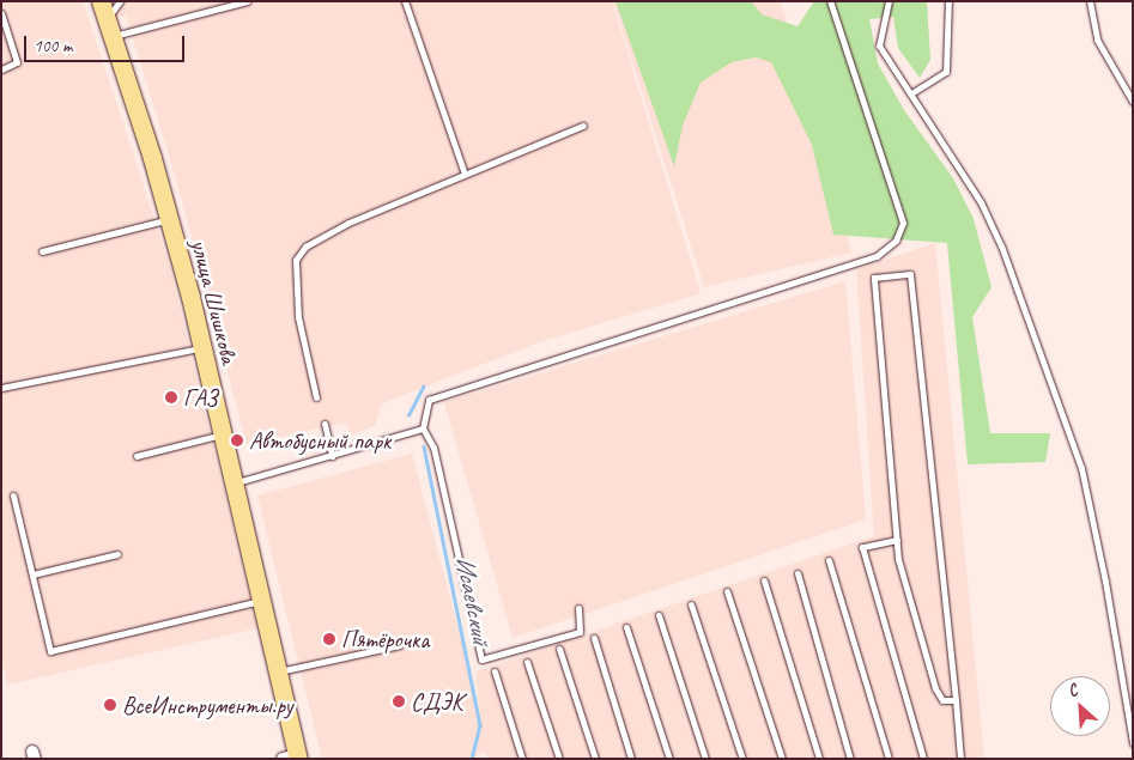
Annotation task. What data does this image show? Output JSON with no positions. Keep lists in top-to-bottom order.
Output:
{
  "streets": {
    "main road": ["улица Шишкова"]
  },
  "water": ["Исаевский"],
  "places": [
    "ГАЗ",
    "Автобусный парк",
    "Пятёрочка",
    "СДЭК",
    "ВсеИнструменты.ру"
  ],
  "scale_bar": "100 m",
  "north": "top left"
}
